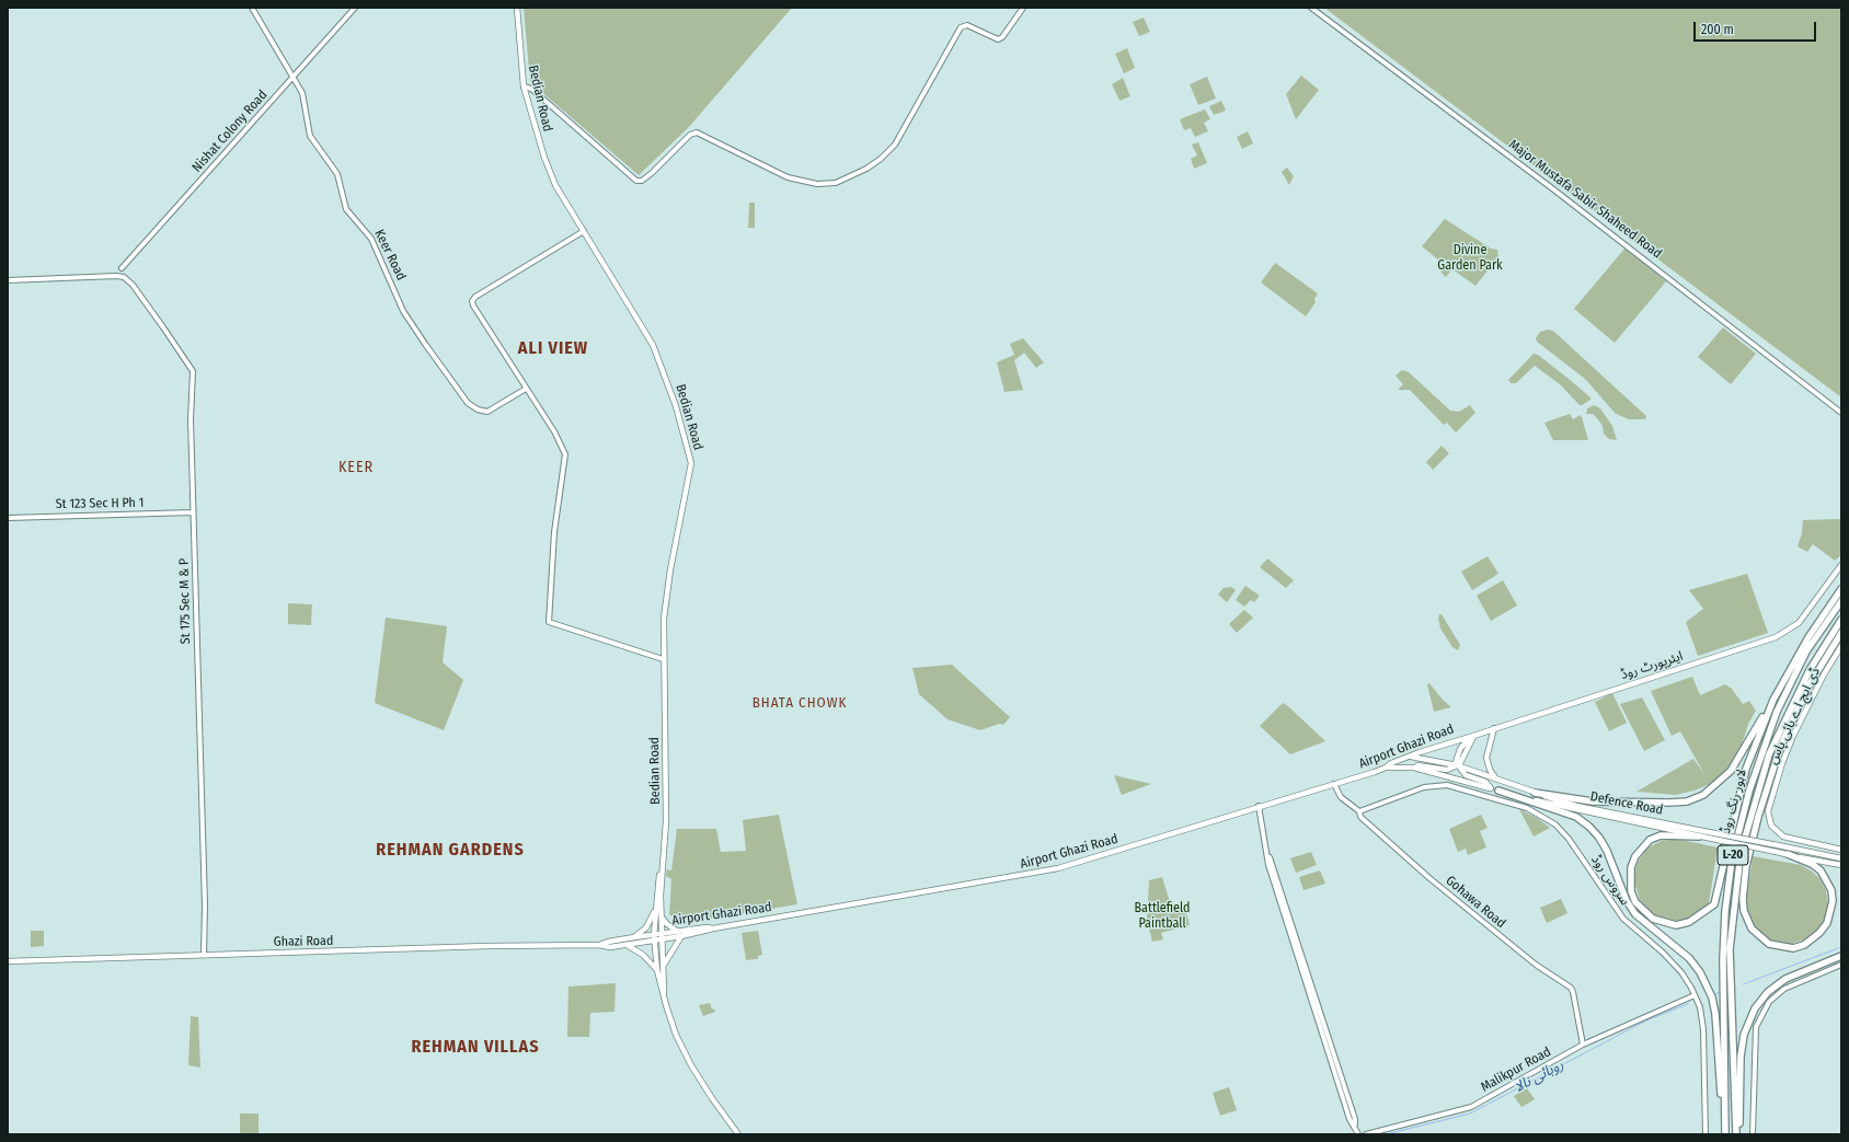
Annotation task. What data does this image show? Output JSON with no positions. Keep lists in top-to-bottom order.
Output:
{
  "streets": {
    "highway": ["لاہور رنگ روڈ", "L-20"],
    "main road": [
      "Bedian Road",
      "ایئرپورٹ روڈ",
      "ڈی ایچ اے بائی پاس",
      "Airport Ghazi Road",
      "Defence Road",
      "Ghazi Road"
    ],
    "street": [
      "Nishat Colony Road",
      "Major Mustafa Sabir Shaheed Road",
      "Keer Road",
      "St 123 Sec H Ph 1",
      "St 175 Sec M & P",
      "سروس روڈ",
      "Gohawa Road",
      "Malikpur Road"
    ]
  },
  "crossings": [
    ["Bedian Road", "Ghazi Road"],
    ["Nishat Colony Road", "Keer Road"],
    ["St 123 Sec H Ph 1", "St 175 Sec M & P"],
    ["St 175 Sec M & P", "Ghazi Road"],
    ["ایئرپورٹ روڈ", "Airport Ghazi Road"],
    ["Airport Ghazi Road", "Defence Road"],
    ["Airport Ghazi Road", "Gohawa Road"],
    ["Airport Ghazi Road", "Ghazi Road"],
    ["سروس روڈ", "Gohawa Road"],
    ["سروس روڈ", "Malikpur Road"],
    ["Gohawa Road", "Malikpur Road"]
  ],
  "districts": [
    "ALI VIEW",
    "KEER",
    "BHATA CHOWK",
    "REHMAN GARDENS",
    "REHMAN VILLAS"
  ],
  "water": ["روہائی نالا"],
  "parks": ["Divine Garden Park", "Battlefield Paintball"],
  "scale_bar": "200 m"
}
